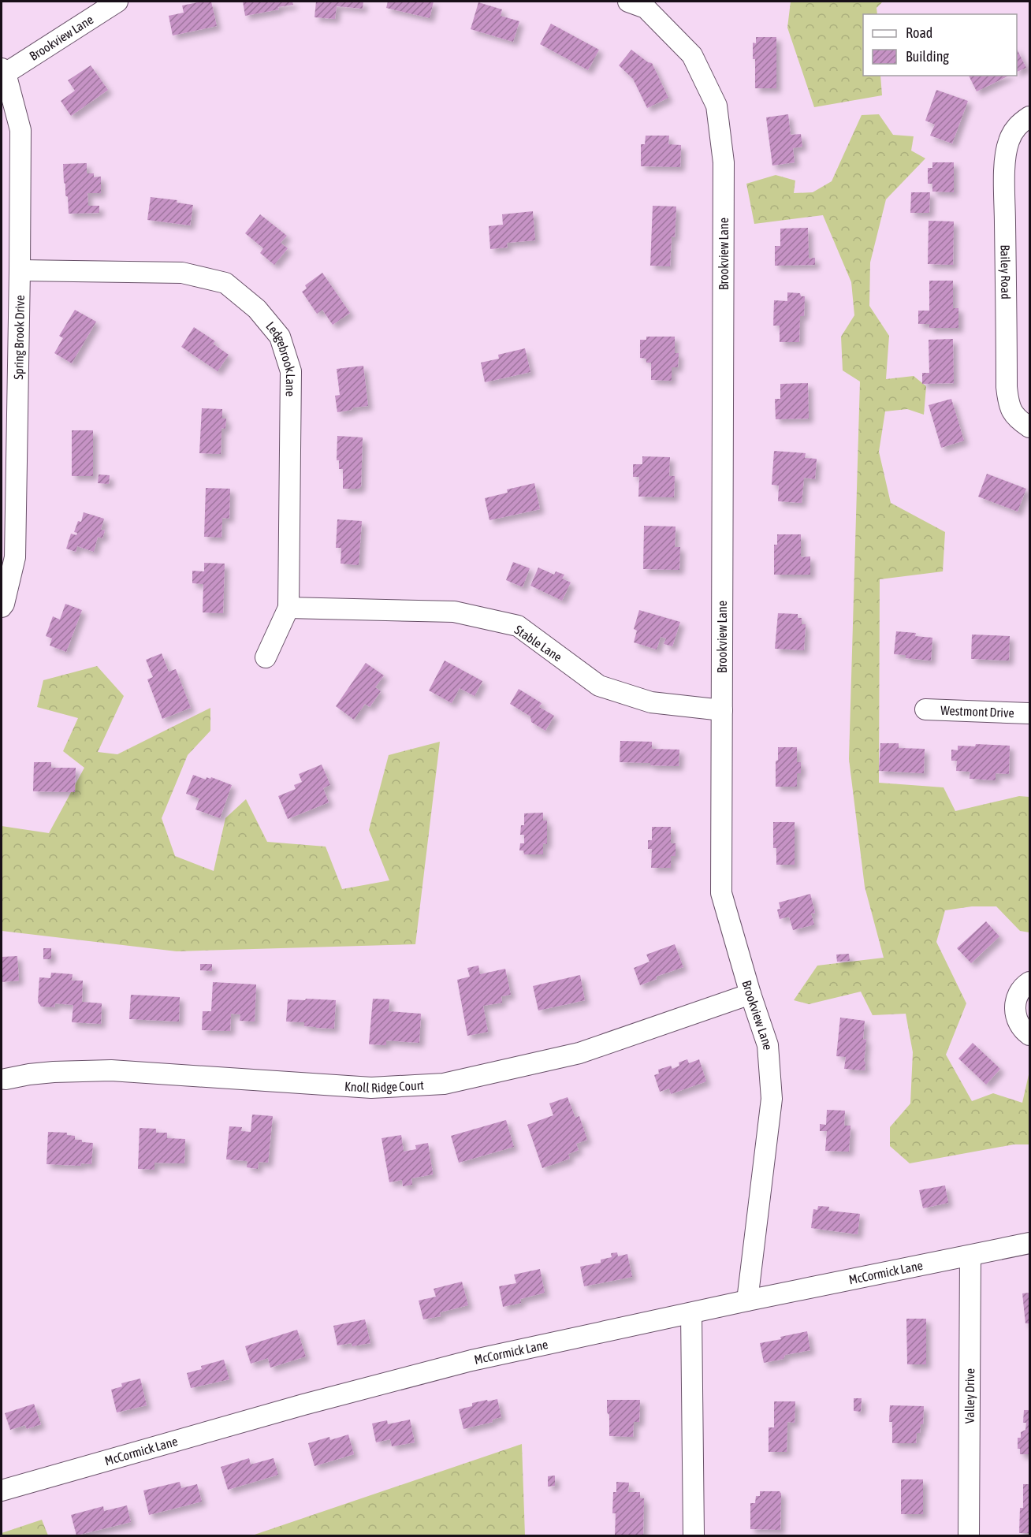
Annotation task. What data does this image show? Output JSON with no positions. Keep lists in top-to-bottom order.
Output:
{
  "streets": {
    "street": [
      "Brookview Lane",
      "Bailey Road",
      "Spring Brook Drive",
      "Ledgebrook Lane",
      "Stable Lane",
      "Westmont Drive",
      "Knoll Ridge Court",
      "McCormick Lane",
      "Valley Drive"
    ]
  },
  "crossings": [
    ["Brookview Lane", "Spring Brook Drive"],
    ["Brookview Lane", "Stable Lane"],
    ["Brookview Lane", "Knoll Ridge Court"],
    ["Brookview Lane", "McCormick Lane"],
    ["Spring Brook Drive", "Ledgebrook Lane"],
    ["Ledgebrook Lane", "Stable Lane"],
    ["McCormick Lane", "Valley Drive"]
  ],
  "legend": ["Road", "Building"]
}
